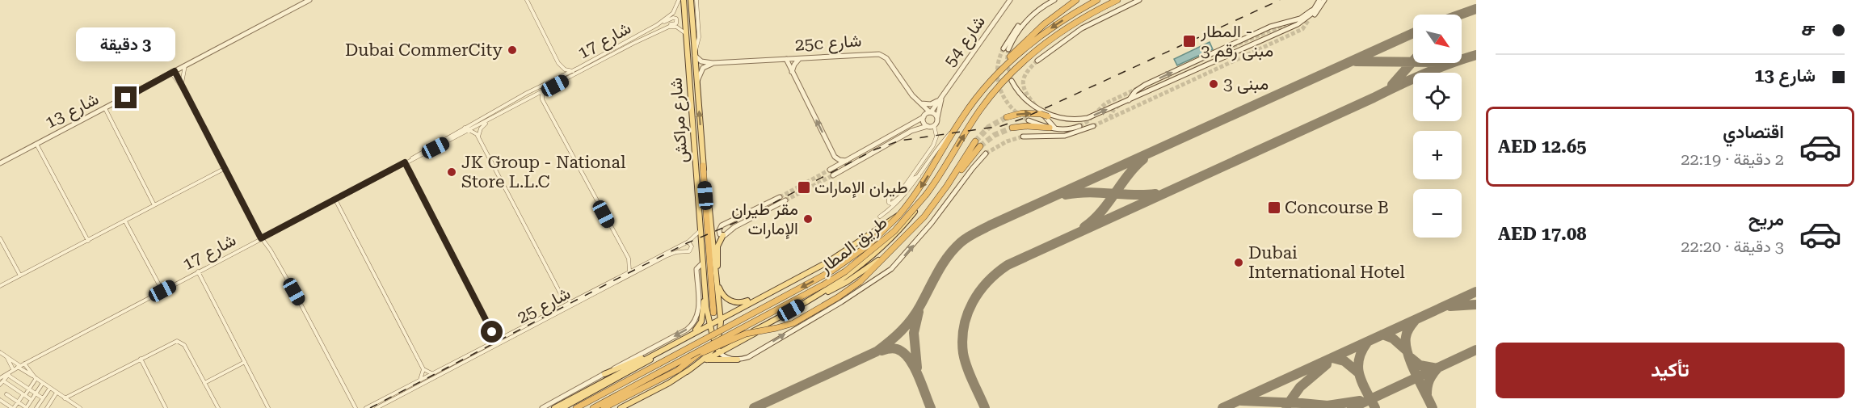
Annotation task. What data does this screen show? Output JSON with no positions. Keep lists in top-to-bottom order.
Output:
{
  "streets": {
    "highway": ["طريق المطار"],
    "main road": ["شارع مراكش"],
    "street": [
      "شارع 17",
      "شارع 54",
      "25c شارع",
      "شارع 13",
      "شارع 25"
    ]
  },
  "crossings": [
    ["شارع 17", "شارع مراكش"],
    ["شارع 54", "25c شارع"],
    ["25c شارع", "شارع مراكش"],
    ["شارع مراكش", "شارع 25"]
  ],
  "places": {
    "transit": ["المطار - مبنى رقم 3", "طيران الإمارات", "Concourse B"],
    "other": [
      "Dubai CommerCity",
      "مبنى 3",
      "JK Group - National Store L.L.C",
      "مقر طيران الإمارات",
      "Dubai International Hotel"
    ]
  },
  "north": "bottom right",
  "page": {
    "banner": ["ச", "شارع 13"],
    "map_buttons": ["+", "−"],
    "bubble": "3 دقيقة",
    "list": [
      {
        "name": "اقتصادي",
        "note": "2 دقيقة · 22:19",
        "value": "AED 12.65"
      },
      {
        "name": "مريح",
        "note": "3 دقيقة · 22:20",
        "value": "AED 17.08"
      }
    ],
    "buttons": "تأكيد"
  }
}
